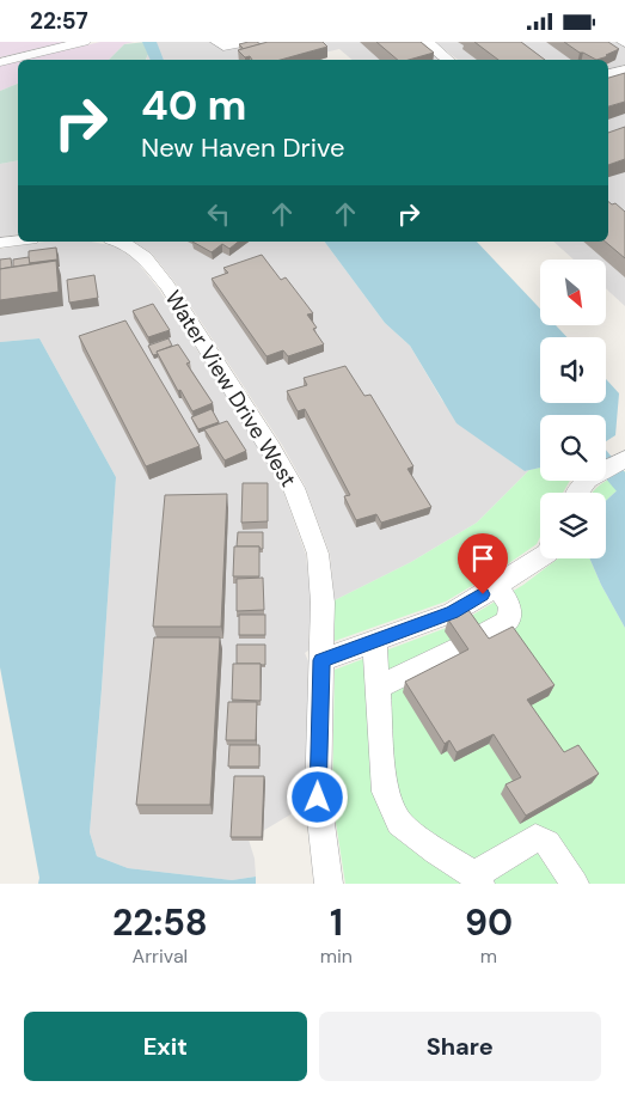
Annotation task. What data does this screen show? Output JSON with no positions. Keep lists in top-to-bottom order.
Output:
{
  "streets": {
    "street": ["Water View Drive West"]
  },
  "north": "bottom right",
  "page": {
    "status": "22:57",
    "turn": ["40 m", "New Haven Drive"],
    "eta": [
      "22:58",
      "Arrival",
      "1",
      "min",
      "90",
      "m"
    ],
    "buttons": ["Exit", "Share"]
  }
}
